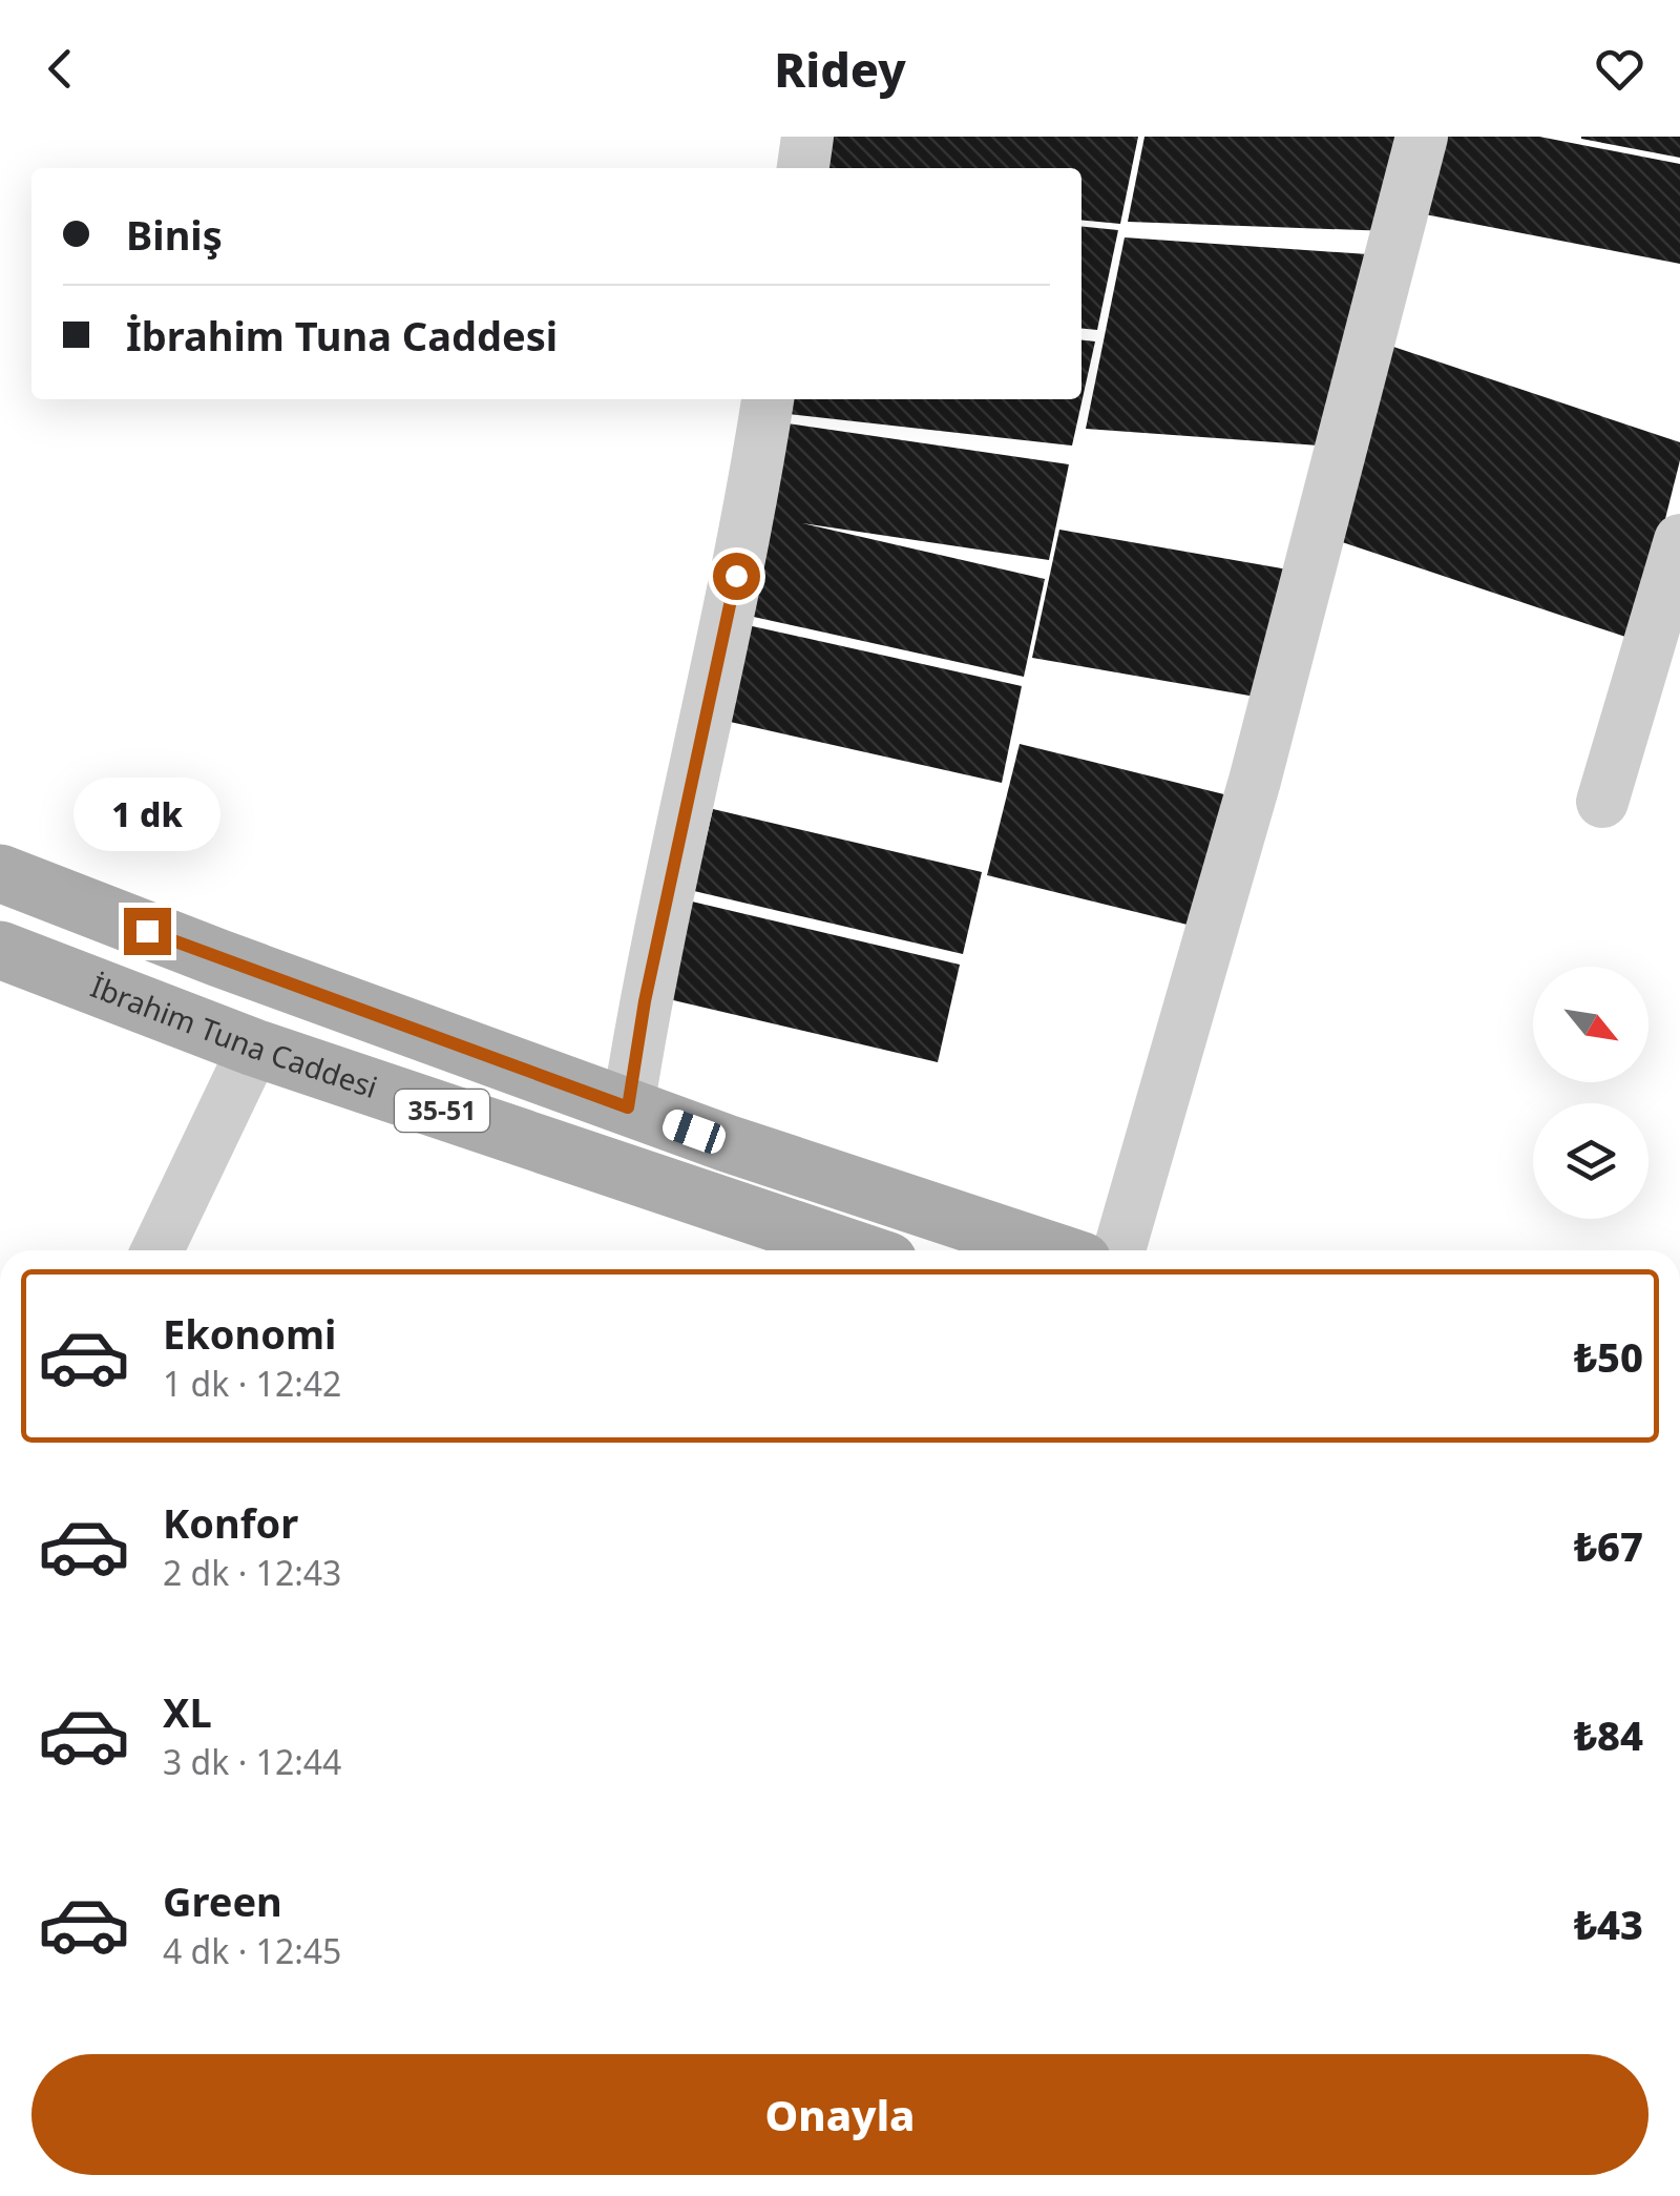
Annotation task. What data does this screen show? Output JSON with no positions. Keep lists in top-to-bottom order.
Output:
{
  "streets": {
    "main road": ["İbrahim Tuna Caddesi", "35-51"]
  },
  "north": "bottom right",
  "page": {
    "header": "Ridey",
    "banner": ["Biniş", "İbrahim Tuna Caddesi"],
    "bubble": "1 dk",
    "list": [
      {
        "name": "Ekonomi",
        "note": "1 dk · 12:42",
        "value": "₺50"
      },
      {
        "name": "Konfor",
        "note": "2 dk · 12:43",
        "value": "₺67"
      },
      {
        "name": "XL",
        "note": "3 dk · 12:44",
        "value": "₺84"
      },
      {
        "name": "Green",
        "note": "4 dk · 12:45",
        "value": "₺43"
      }
    ],
    "buttons": "Onayla"
  }
}
